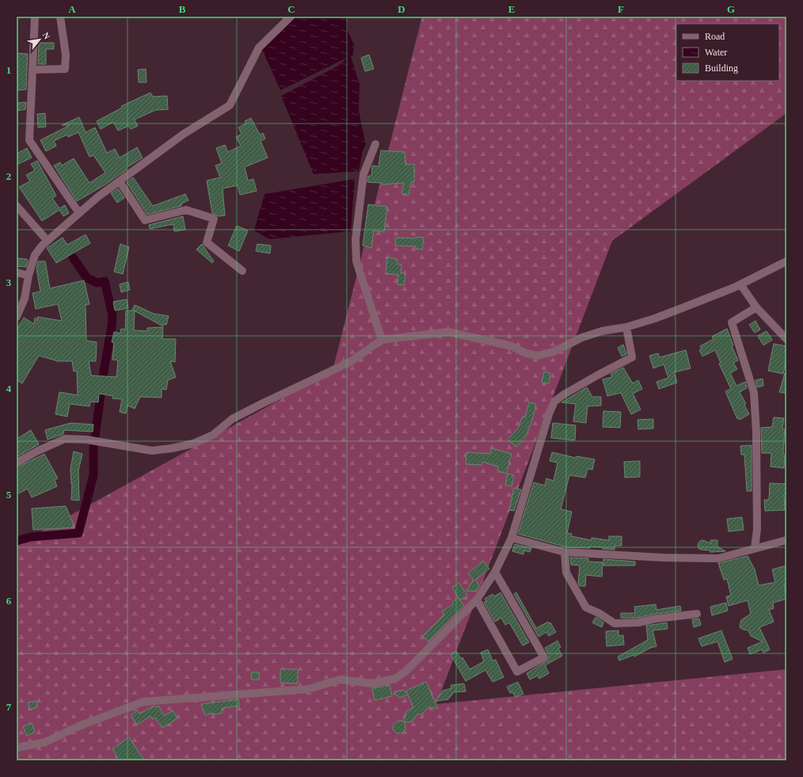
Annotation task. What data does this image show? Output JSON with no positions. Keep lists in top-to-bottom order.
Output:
{
  "legend": ["Road", "Water", "Building"],
  "north": "top right",
  "grid": {
    "columns": [
      "A",
      "B",
      "C",
      "D",
      "E",
      "F",
      "G"
    ],
    "rows": [
      "1",
      "2",
      "3",
      "4",
      "5",
      "6",
      "7"
    ]
  }
}
